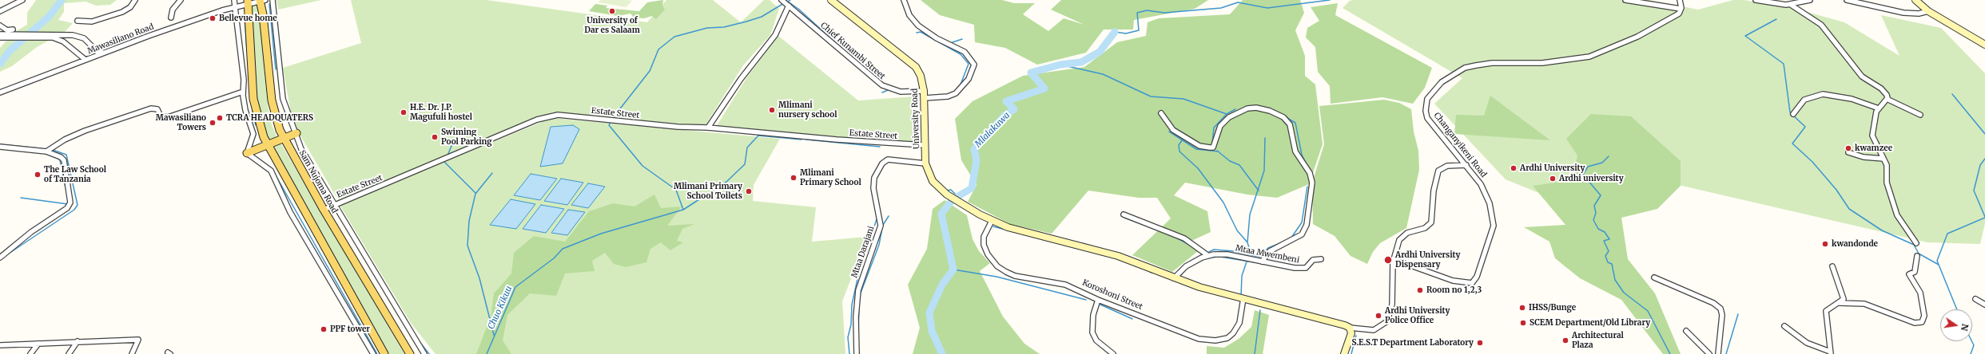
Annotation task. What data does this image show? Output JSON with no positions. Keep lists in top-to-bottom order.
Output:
{
  "streets": {
    "main road": ["Sam Nujoma Road"],
    "street": [
      "Mawasiliano Road",
      "Chief Kunambi Street",
      "Estate Street",
      "University Road",
      "Changanyikeni Road",
      "Mtaa Darajani",
      "Mtaa Mwembeni",
      "Koroshoni Street"
    ]
  },
  "crossings": [
    ["Mawasiliano Road", "Sam Nujoma Road"],
    ["Chief Kunambi Street", "University Road"],
    ["Estate Street", "University Road"],
    ["Estate Street", "Sam Nujoma Road"],
    ["University Road", "Mtaa Darajani"],
    ["University Road", "Koroshoni Street"]
  ],
  "water": ["Mlalakuwa", "Chuo Kikuu"],
  "places": [
    "University of Dar es Salaam",
    "Bellevue home",
    "Mlimani nursery school",
    "H.E. Dr. J.P. Magufuli hostel",
    "TCRA HEADQUATERS",
    "Mawasiliano Towers",
    "Swiming Pool Parking",
    "kwamzee",
    "Ardhi University",
    "The Law School of Tanzania",
    "Mlimani Primary School",
    "Ardhi university",
    "Mlimani Primary School Toilets",
    "kwandonde",
    "Ardhi University Dispensary",
    "Room no 1,2,3",
    "IHSS/Bunge",
    "Ardhi University Police Office",
    "SCEM Department/Old Library",
    "PPF tower",
    "Architectural Plaza",
    "S.E.S.T Department Laboratory"
  ],
  "north": "right"
}
